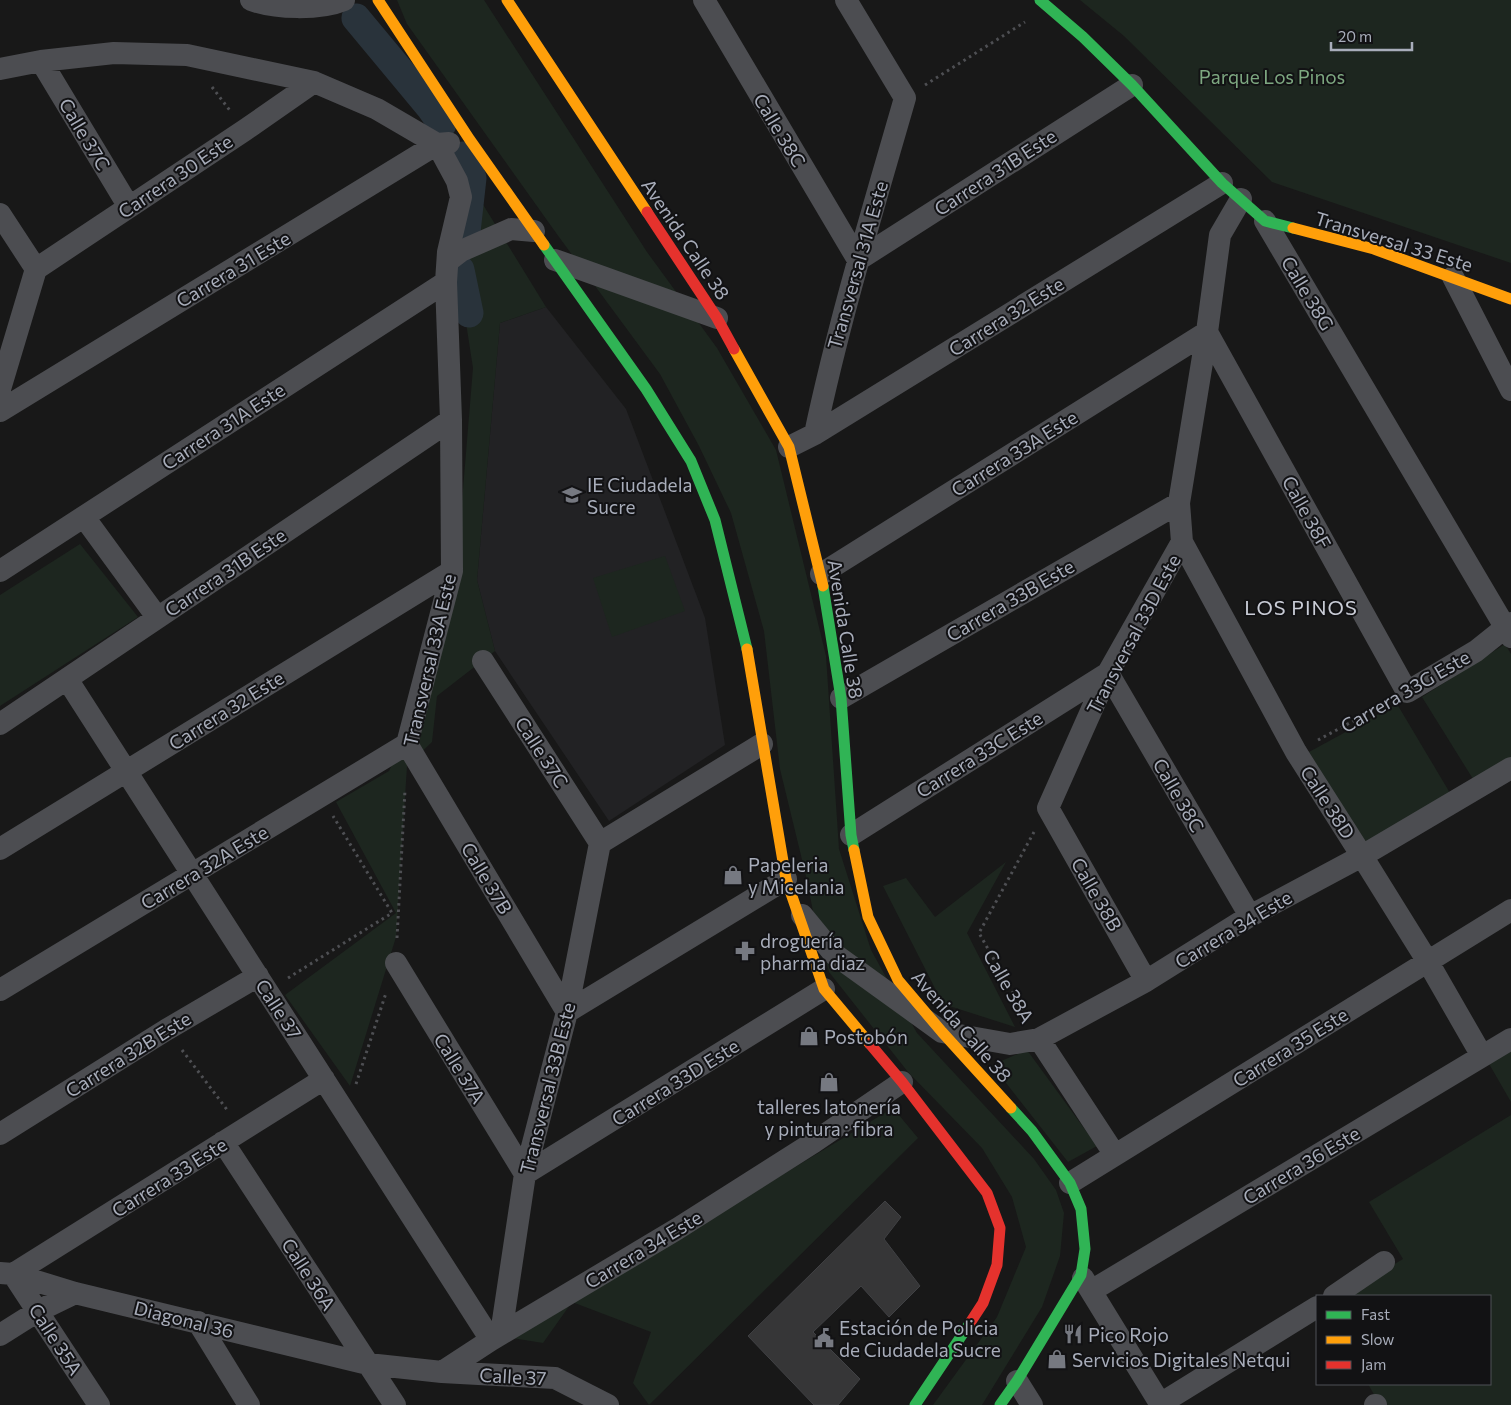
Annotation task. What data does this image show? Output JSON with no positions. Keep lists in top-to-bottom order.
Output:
{
  "streets": {
    "street": [
      "Calle 38C",
      "Calle 37C",
      "Carrera 31B Este",
      "Carrera 30 Este",
      "Avenida Calle 38",
      "Transversal 33 Este",
      "Transversal 31A Este",
      "Carrera 31 Este",
      "Calle 38G",
      "Carrera 32 Este",
      "Carrera 31A Este",
      "Carrera 33A Este",
      "Calle 38F",
      "Carrera 33B Este",
      "Transversal 33D Este",
      "Transversal 33A Este",
      "Carrera 33G Este",
      "Carrera 33C Este",
      "Calle 38D",
      "Carrera 32A Este",
      "Calle 37B",
      "Calle 38B",
      "Carrera 34 Este",
      "Calle 37",
      "Carrera 35 Este",
      "Carrera 32B Este",
      "Calle 37A",
      "Carrera 33D Este",
      "Transversal 33B Este",
      "Carrera 36 Este",
      "Carrera 33 Este",
      "Calle 36A",
      "Diagonal 36",
      "Calle 35A"
    ],
    "path": ["Calle 38A"]
  },
  "crossings": [
    ["Calle 38C", "Carrera 31B Este"],
    ["Calle 38C", "Transversal 31A Este"],
    ["Calle 38C", "Transversal 33D Este"],
    ["Calle 38C", "Carrera 33C Este"],
    ["Calle 38C", "Carrera 34 Este"],
    ["Calle 37C", "Carrera 30 Este"],
    ["Calle 37C", "Transversal 33B Este"],
    ["Carrera 31B Este", "Transversal 31A Este"],
    ["Carrera 31B Este", "Calle 38G"],
    ["Carrera 31B Este", "Transversal 33A Este"],
    ["Carrera 31B Este", "Calle 37"],
    ["Avenida Calle 38", "Carrera 32 Este"],
    ["Avenida Calle 38", "Carrera 33A Este"],
    ["Avenida Calle 38", "Carrera 33B Este"],
    ["Avenida Calle 38", "Carrera 33C Este"],
    ["Avenida Calle 38", "Carrera 34 Este"],
    ["Avenida Calle 38", "Carrera 35 Este"],
    ["Avenida Calle 38", "Carrera 36 Este"],
    ["Transversal 33 Este", "Calle 38G"],
    ["Transversal 31A Este", "Carrera 32 Este"],
    ["Carrera 31 Este", "Transversal 33A Este"],
    ["Calle 38G", "Carrera 32 Este"],
    ["Calle 38G", "Transversal 33D Este"],
    ["Calle 38G", "Carrera 33G Este"],
    ["Carrera 32 Este", "Transversal 33A Este"],
    ["Carrera 32 Este", "Calle 37"],
    ["Carrera 31A Este", "Transversal 33A Este"],
    ["Carrera 33A Este", "Calle 38F"],
    ["Carrera 33A Este", "Transversal 33D Este"],
    ["Calle 38F", "Transversal 33D Este"],
    ["Calle 38F", "Carrera 33G Este"],
    ["Carrera 33B Este", "Transversal 33D Este"],
    ["Transversal 33D Este", "Carrera 33C Este"],
    ["Transversal 33D Este", "Calle 38D"],
    ["Transversal 33D Este", "Calle 38B"],
    ["Transversal 33D Este", "Calle 38A"],
    ["Transversal 33A Este", "Carrera 32A Este"],
    ["Transversal 33A Este", "Calle 37B"],
    ["Carrera 33G Este", "Calle 38D"],
    ["Calle 38D", "Carrera 34 Este"],
    ["Calle 38D", "Carrera 35 Este"],
    ["Calle 38D", "Carrera 36 Este"],
    ["Carrera 32A Este", "Calle 37B"],
    ["Carrera 32A Este", "Calle 37"],
    ["Calle 37B", "Transversal 33B Este"],
    ["Calle 38B", "Carrera 34 Este"],
    ["Calle 38B", "Calle 38A"],
    ["Carrera 34 Este", "Calle 38A"],
    ["Carrera 34 Este", "Calle 37"],
    ["Carrera 34 Este", "Transversal 33B Este"],
    ["Calle 37", "Carrera 32B Este"],
    ["Calle 37", "Transversal 33B Este"],
    ["Calle 37", "Carrera 33 Este"],
    ["Calle 37A", "Carrera 33D Este"],
    ["Calle 37A", "Transversal 33B Este"],
    ["Carrera 33D Este", "Transversal 33B Este"],
    ["Carrera 33 Este", "Calle 36A"],
    ["Carrera 33 Este", "Diagonal 36"],
    ["Carrera 33 Este", "Calle 35A"],
    ["Calle 36A", "Diagonal 36"],
    ["Diagonal 36", "Calle 35A"]
  ],
  "districts": ["LOS PINOS"],
  "parks": ["Parque Los Pinos"],
  "places": {
    "school or university": ["IE Ciudadela Sucre"],
    "shop": [
      "Papeleria y Micelania",
      "Postobón",
      "talleres latonería y pintura : fibra",
      "Servicios Digitales Netqui"
    ],
    "pharmacy": ["droguería pharma diaz"],
    "restaurant": ["Pico Rojo"],
    "public building": ["Estación de Policia de Ciudadela Sucre"]
  },
  "legend": ["Fast", "Slow", "Jam"],
  "scale_bar": "20 m"
}
